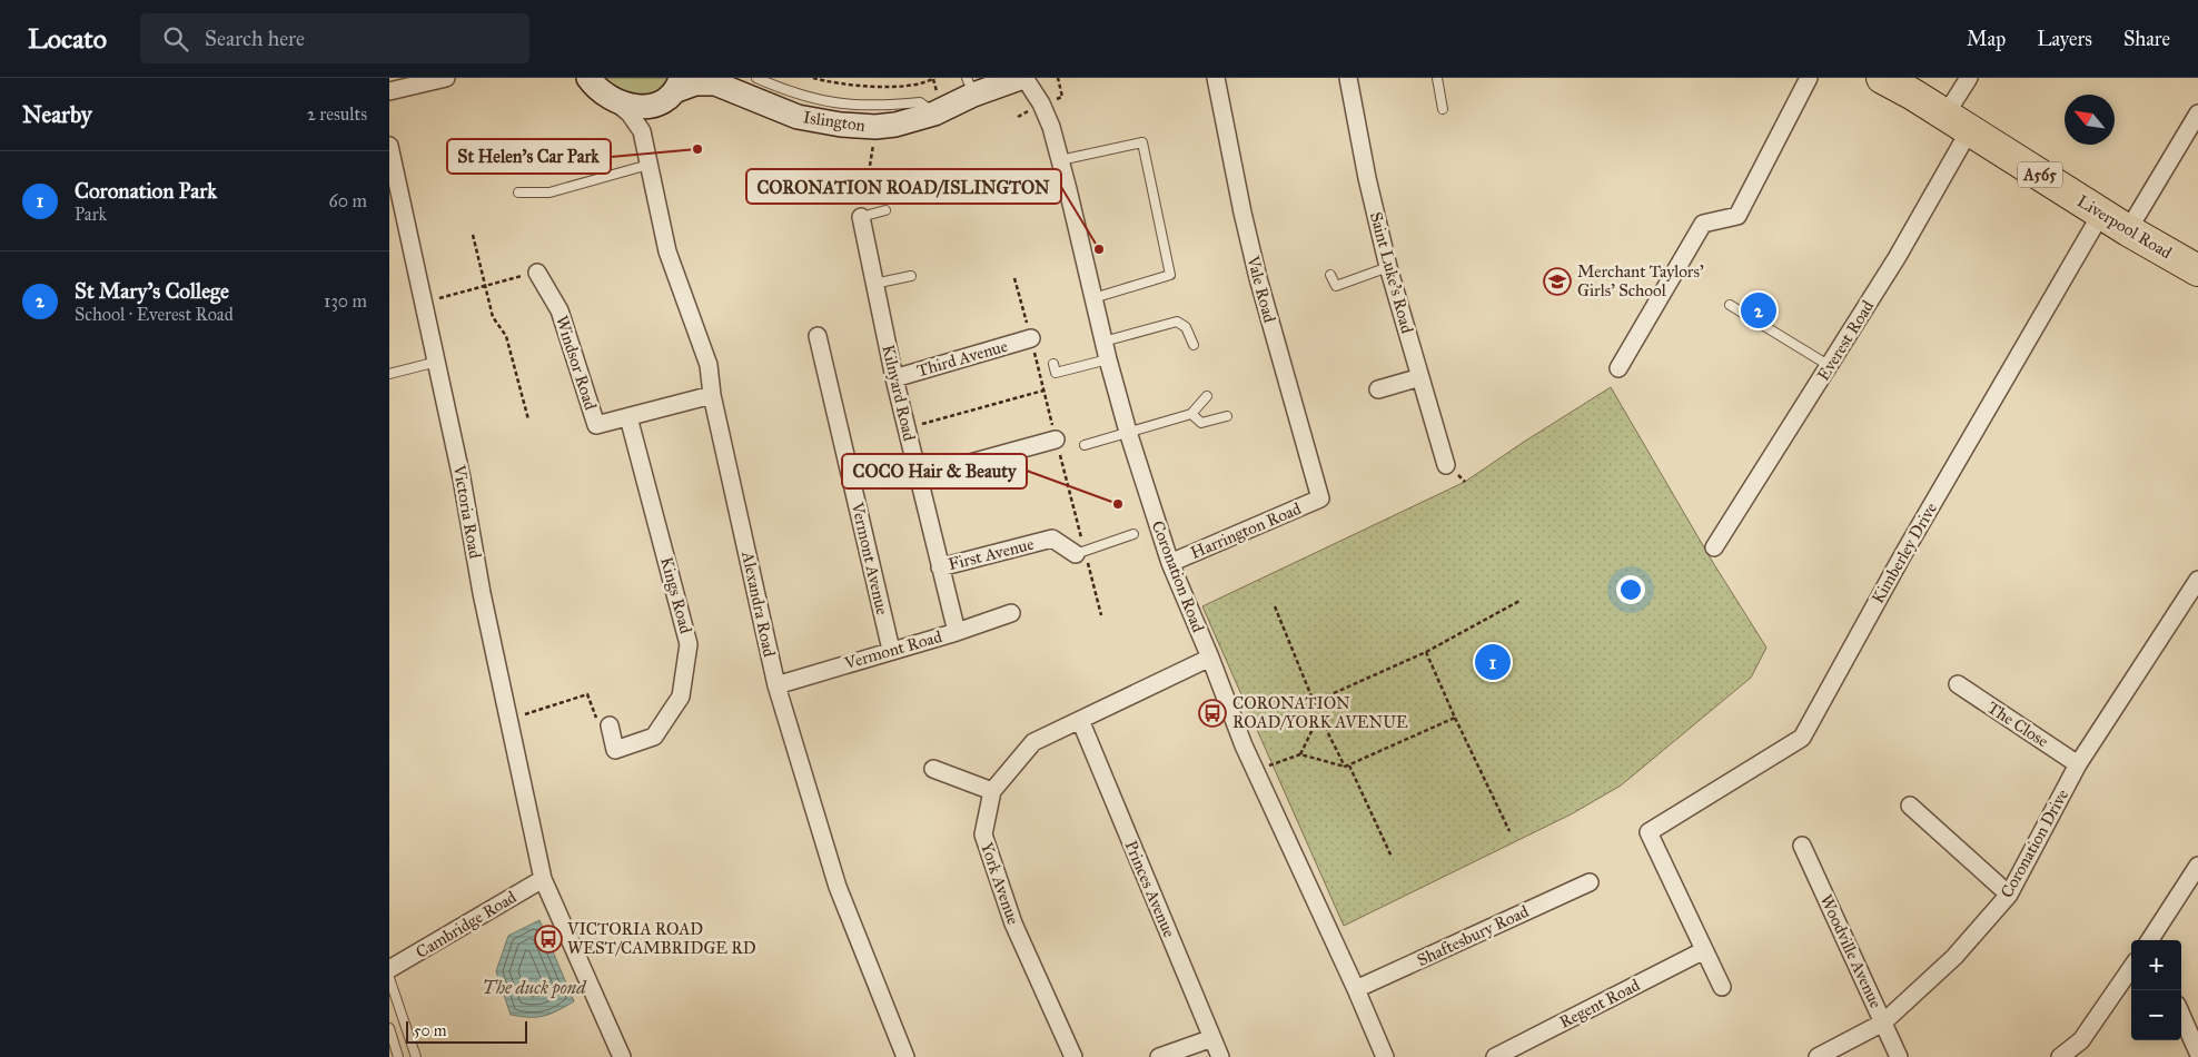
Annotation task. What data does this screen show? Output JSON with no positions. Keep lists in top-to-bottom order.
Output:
{
  "streets": {
    "highway": ["A565", "Liverpool Road"],
    "main road": ["Islington"],
    "street": [
      "Saint Luke's Road",
      "Vale Road",
      "Everest Road",
      "Third Avenue",
      "Windsor Road",
      "Kilnyard Road",
      "Victoria Road",
      "Harrington Road",
      "Kimberley Drive",
      "First Avenue",
      "Vermont Avenue",
      "Coronation Road",
      "Kings Road",
      "Alexandra Road",
      "Vermont Road",
      "The Close",
      "Coronation Drive",
      "York Avenue",
      "Princes Avenue",
      "Cambridge Road",
      "Shaftesbury Road",
      "Woodville Avenue",
      "Regent Road"
    ]
  },
  "crossings": [
    ["Islington", "Coronation Road"],
    ["Islington", "Alexandra Road"],
    ["Liverpool Road", "Everest Road"],
    ["Liverpool Road", "Kimberley Drive"],
    ["Vale Road", "Harrington Road"],
    ["Third Avenue", "Kilnyard Road"],
    ["Windsor Road", "Kings Road"],
    ["Kilnyard Road", "First Avenue"],
    ["Kilnyard Road", "Vermont Road"],
    ["Victoria Road", "Cambridge Road"],
    ["Harrington Road", "Coronation Road"],
    ["Kimberley Drive", "Regent Road"],
    ["Vermont Avenue", "Vermont Road"],
    ["Coronation Road", "York Avenue"],
    ["Coronation Road", "Shaftesbury Road"],
    ["Alexandra Road", "Vermont Road"],
    ["The Close", "Coronation Drive"],
    ["Coronation Drive", "Woodville Avenue"],
    ["York Avenue", "Princes Avenue"]
  ],
  "water": ["The duck pond"],
  "places": {
    "other": ["St Helen's Car Park", "CORONATION ROAD/ISLINGTON", "COCO Hair & Beauty"],
    "school or university": ["Merchant Taylors' Girls' School"],
    "bus stop": ["CORONATION ROAD/YORK AVENUE", "VICTORIA ROAD WEST/CAMBRIDGE RD"]
  },
  "scale_bar": "50 m",
  "north": "top left",
  "page": {
    "header": "Locato",
    "search": "Search here",
    "nav": ["Map", "Layers", "Share"],
    "heading": ["Nearby", "2 results"],
    "list": [
      {
        "mark": "1",
        "name": "Coronation Park",
        "note": "Park",
        "value": "60 m"
      },
      {
        "mark": "2",
        "name": "St Mary's College",
        "note": "School · Everest Road",
        "value": "130 m"
      }
    ],
    "pins": ["2", "1"],
    "map_buttons": ["+", "−"],
    "scale": "50 m"
  }
}
